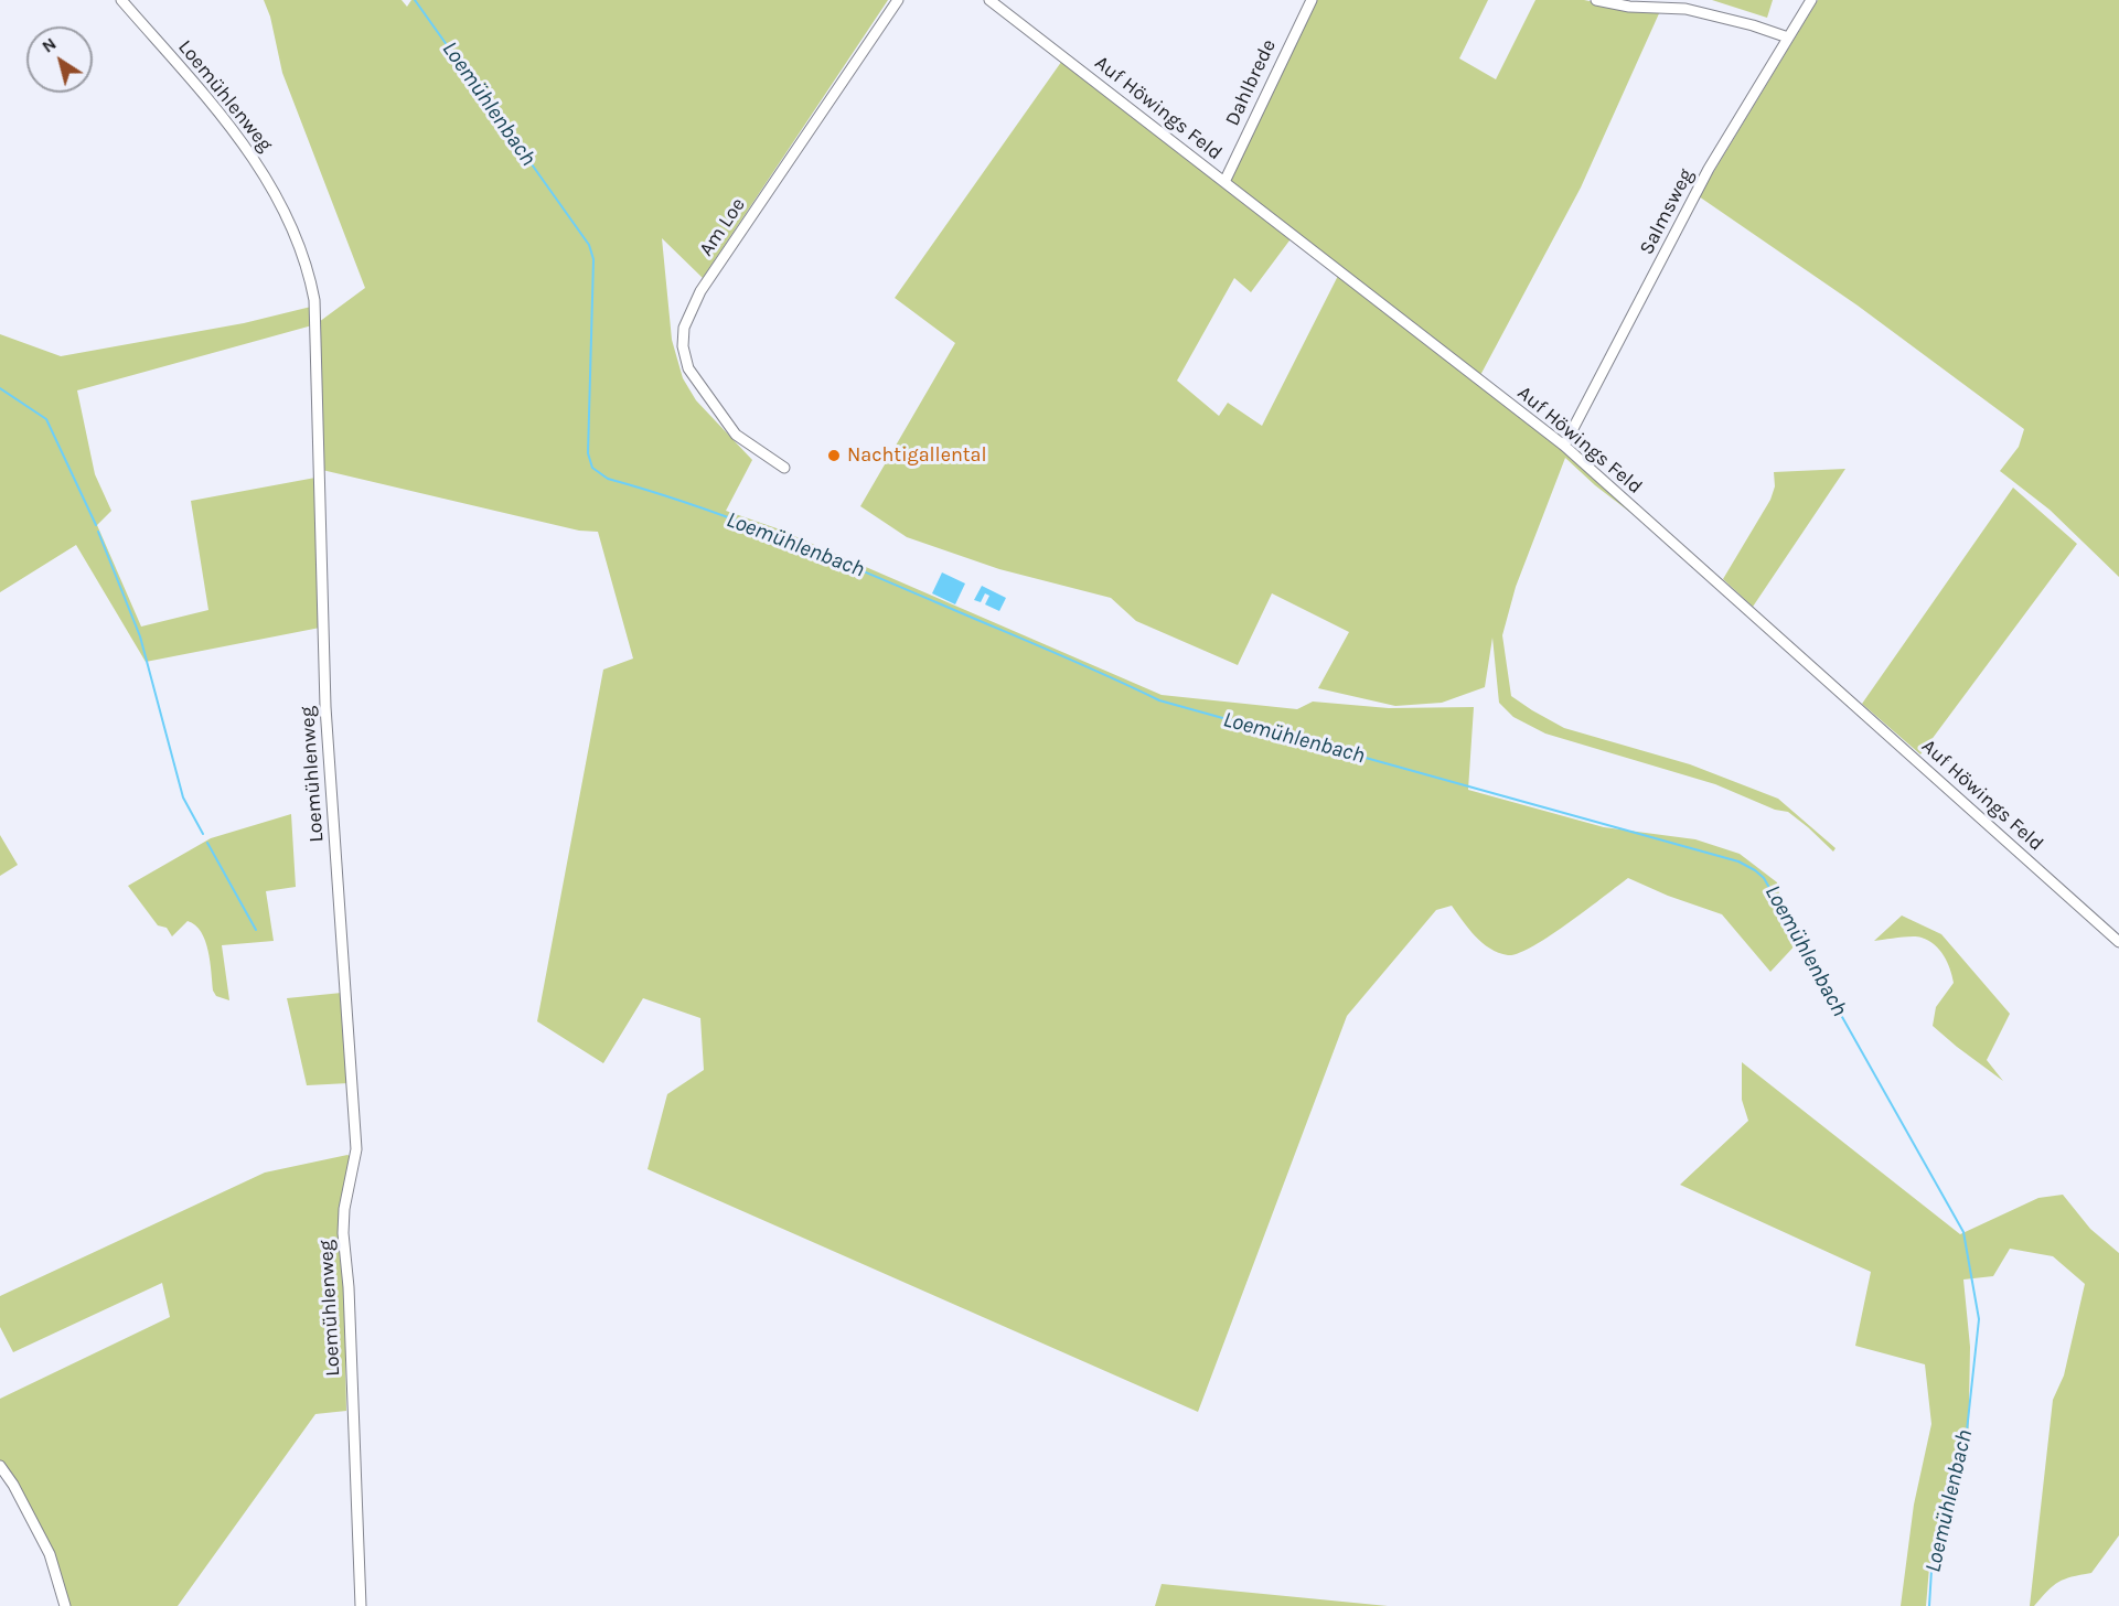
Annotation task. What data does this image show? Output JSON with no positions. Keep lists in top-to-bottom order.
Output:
{
  "streets": {
    "street": [
      "Dahlbrede",
      "Loemühlenweg",
      "Auf Höwings Feld",
      "Salmsweg",
      "Am Loe"
    ]
  },
  "crossings": [
    ["Dahlbrede", "Auf Höwings Feld"],
    ["Auf Höwings Feld", "Salmsweg"]
  ],
  "water": ["Loemühlenbach"],
  "places": ["Nachtigallental"],
  "north": "top left"
}
